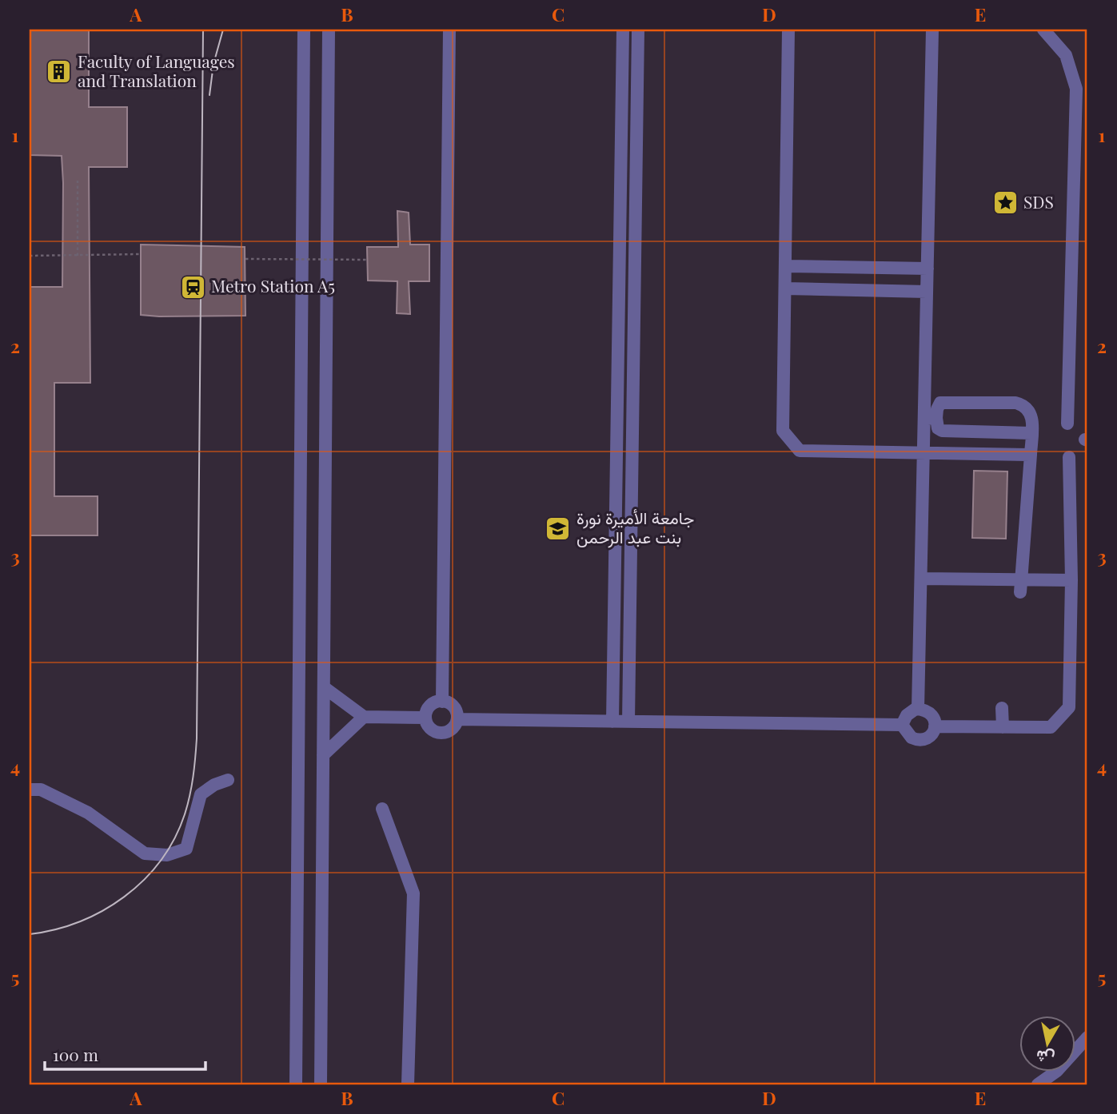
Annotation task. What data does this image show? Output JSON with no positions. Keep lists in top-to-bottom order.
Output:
{
  "places": {
    "building": ["Faculty of Languages and Translation"],
    "place": ["SDS"],
    "station": ["Metro Station A5"],
    "school or university": ["جامعة الأميرة نورة بنت عبد الرحمن"]
  },
  "scale_bar": "100 m",
  "north": "bottom",
  "grid": {
    "columns": [
      "A",
      "B",
      "C",
      "D",
      "E"
    ],
    "rows": [
      "1",
      "2",
      "3",
      "4",
      "5"
    ]
  }
}
